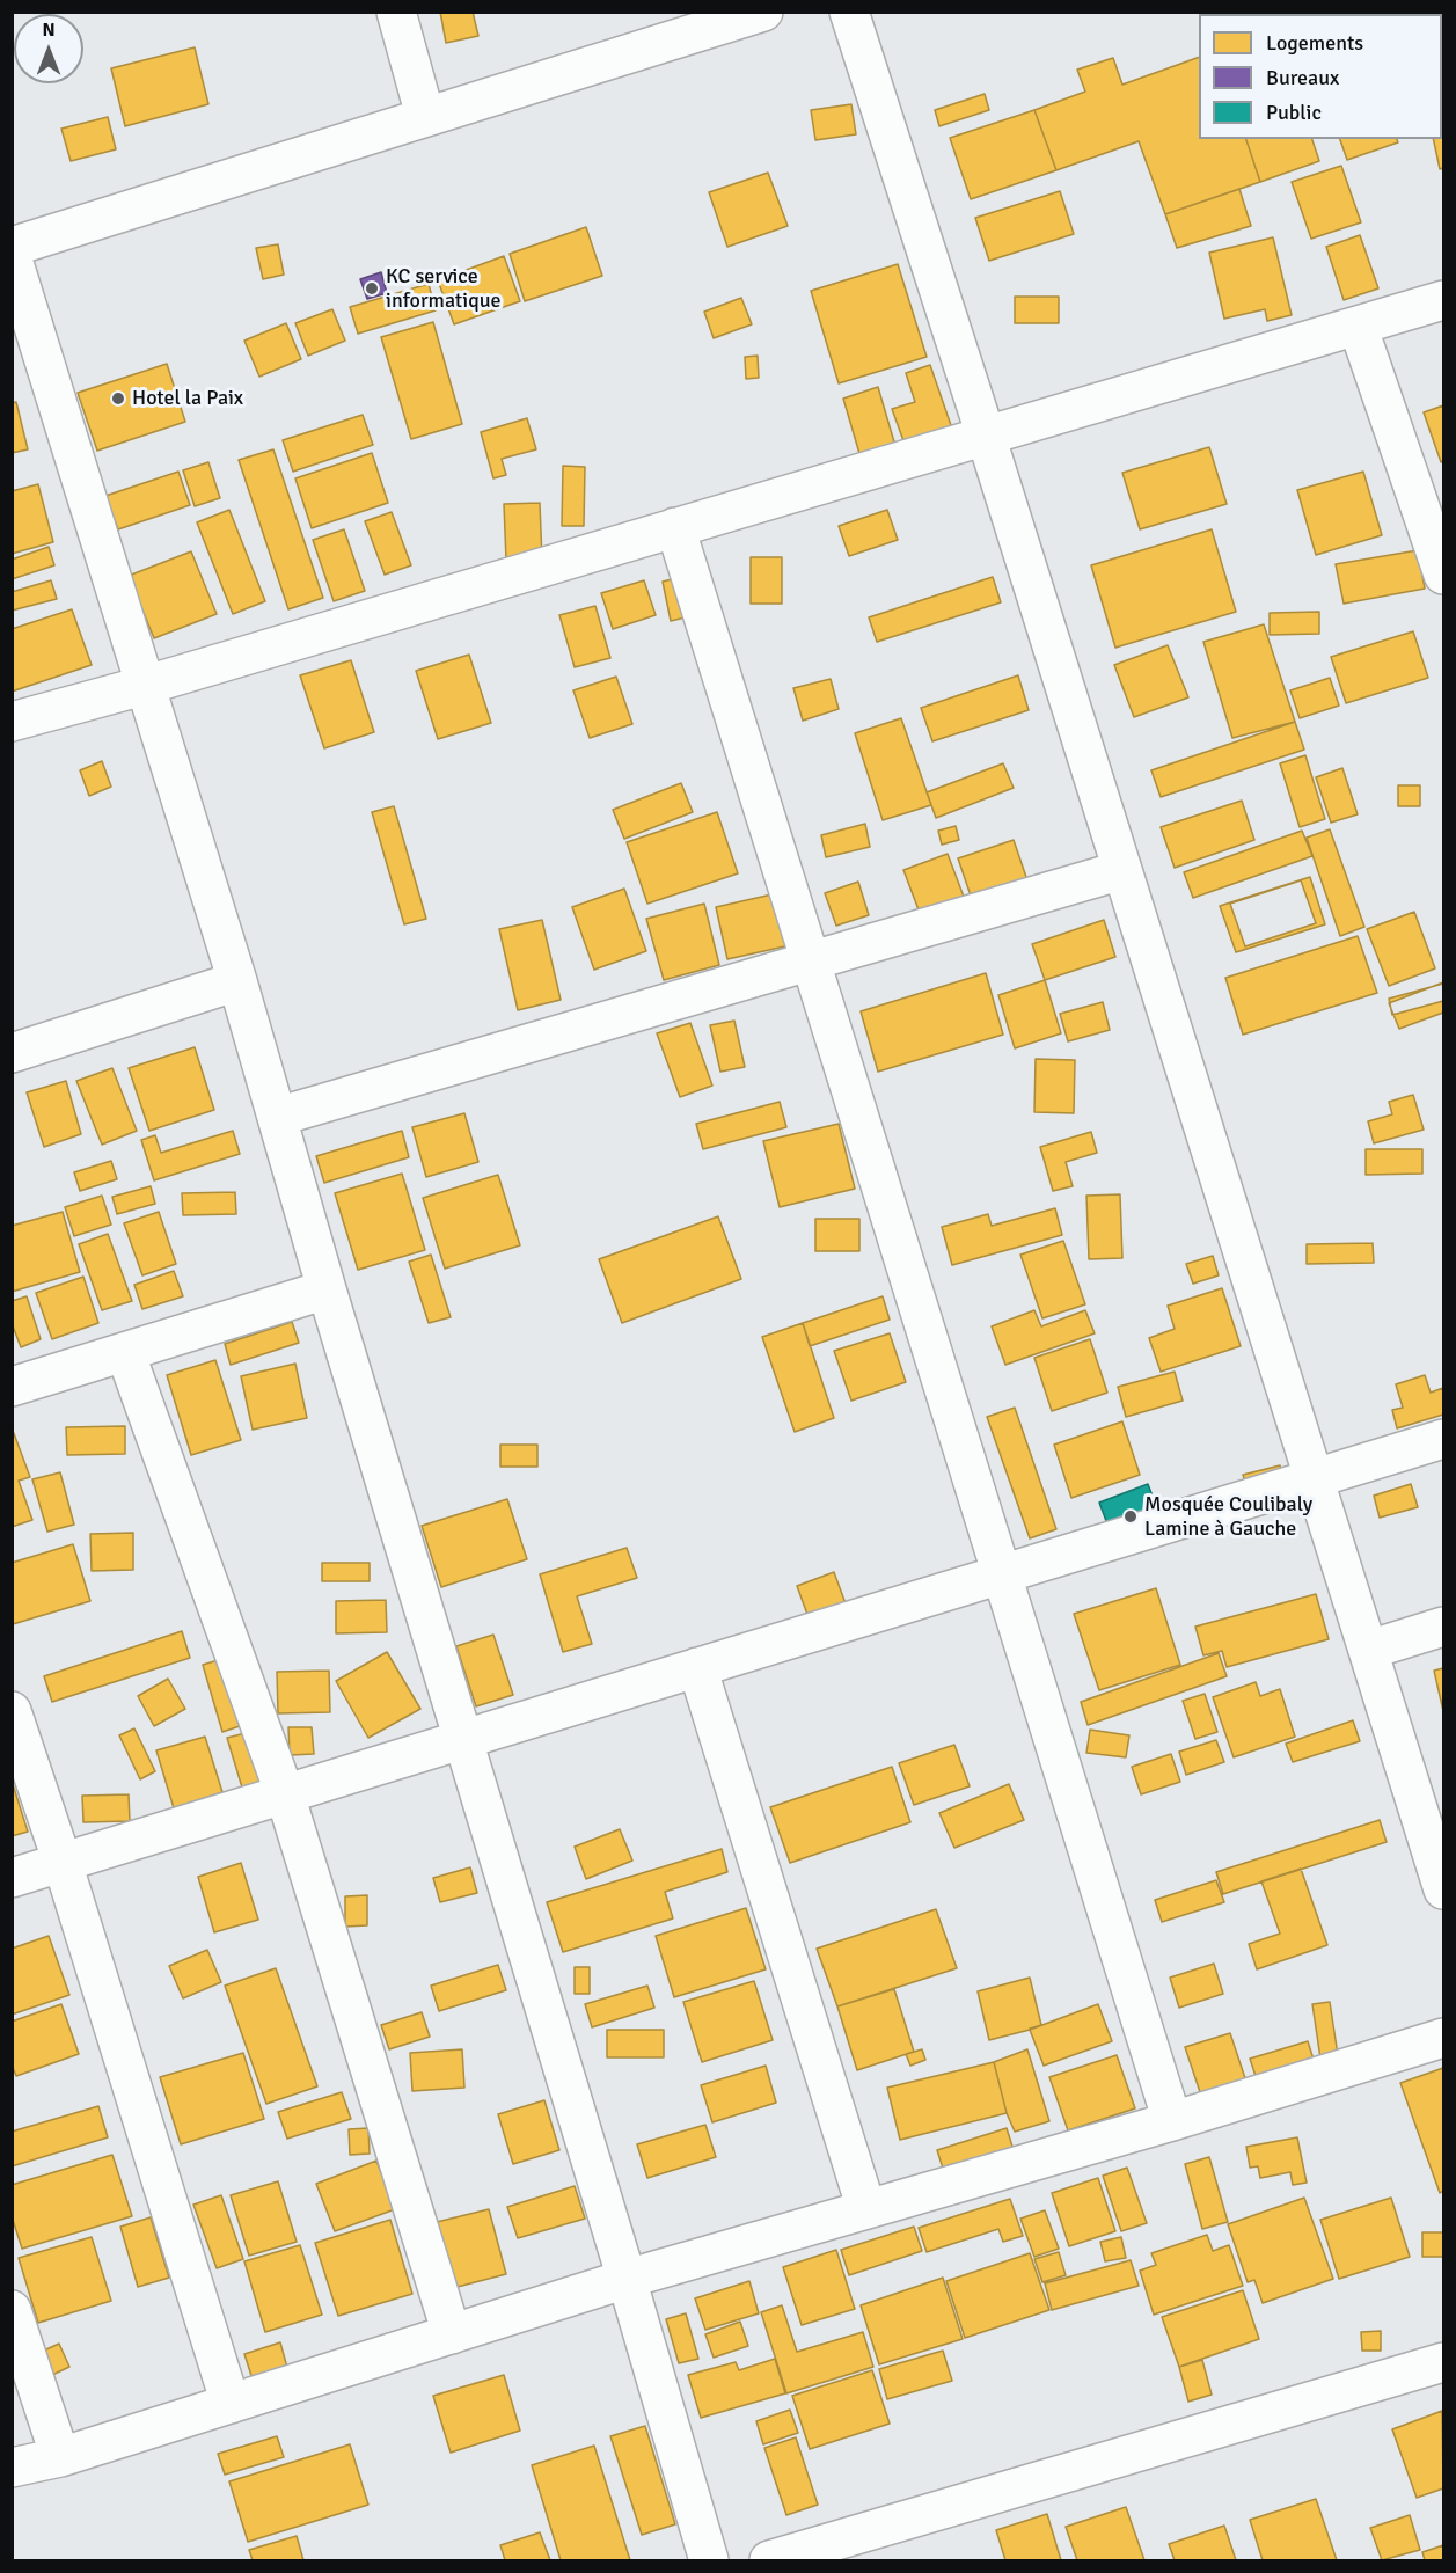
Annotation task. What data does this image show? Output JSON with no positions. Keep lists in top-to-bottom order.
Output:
{
  "places": ["KC service informatique", "Hotel la Paix", "Mosquée Coulibaly Lamine à Gauche"],
  "legend": ["Logements", "Bureaux", "Public"],
  "north": "top"
}
